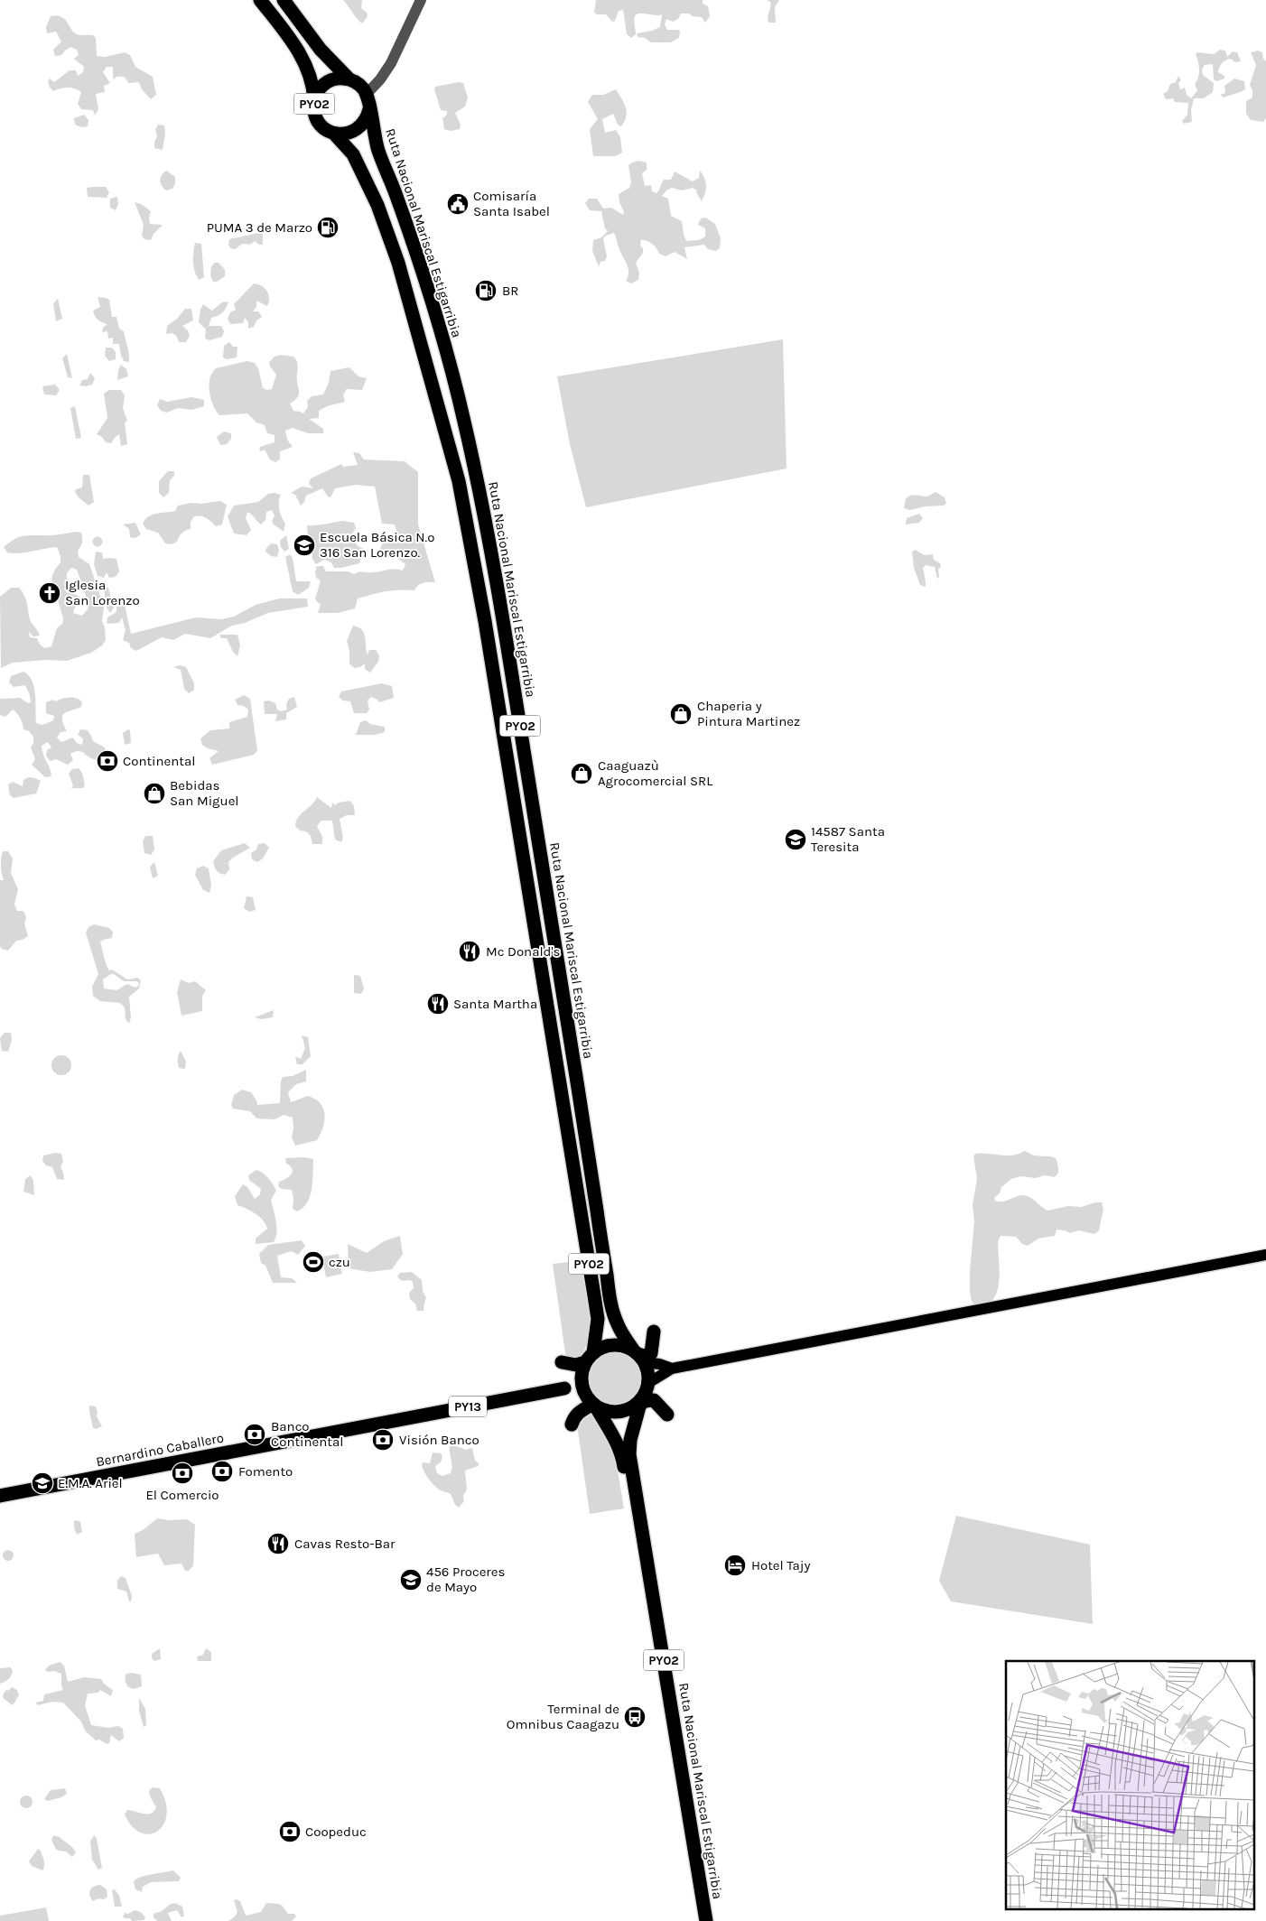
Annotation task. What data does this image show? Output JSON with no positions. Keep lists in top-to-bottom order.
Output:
{
  "streets": {
    "highway": [
      "PY02",
      "Ruta Nacional Mariscal Estigarribia",
      "PY13",
      "Bernardino Caballero"
    ]
  },
  "crossings": [
    ["PY02", "Ruta Nacional Mariscal Estigarribia"]
  ],
  "places": {
    "public building": ["Comisaría Santa Isabel"],
    "fuel station": ["PUMA 3 de Marzo", "BR"],
    "school or university": [
      "Escuela Básica N.º 316 San Lorenzo.",
      "14587 Santa Teresita",
      "E.M.A. Ariel",
      "456 Proceres de Mayo"
    ],
    "church": ["Iglesia San Lorenzo"],
    "shop": ["Chaperia y Pintura Martinez", "Caaguazù Agrocomercial SRL", "Bebidas San Miguel"],
    "bank": [
      "Continental",
      "Banco Continental",
      "Visión Banco",
      "Fomento",
      "El Comercio",
      "Coopeduc"
    ],
    "restaurant": ["Mc Donald's", "Santa Martha", "Cavas Resto-Bar"],
    "sports": ["czu"],
    "hotel": ["Hotel Tajy"],
    "bus stop": ["Terminal de Omnibus Caagazu"]
  }
}
